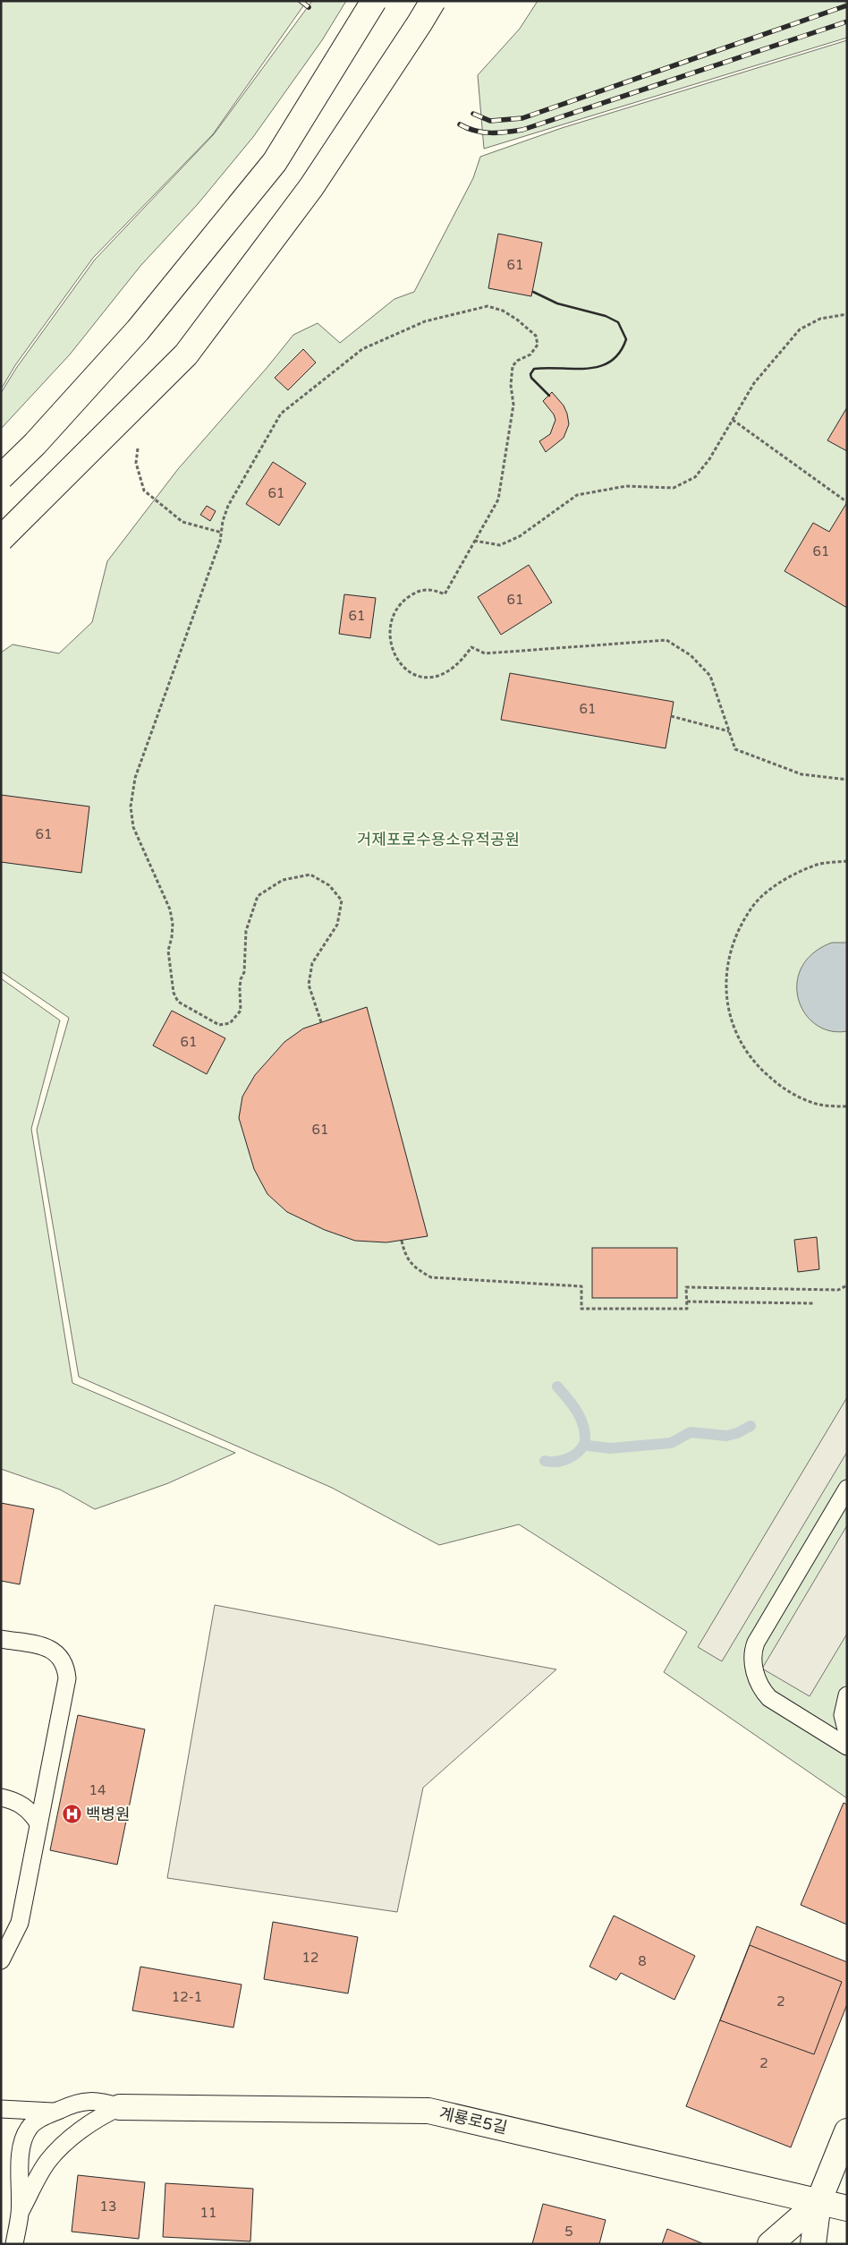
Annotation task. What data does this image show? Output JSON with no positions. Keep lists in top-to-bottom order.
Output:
{
  "streets": {
    "main road": ["계룡로5길"]
  },
  "parks": ["거제포로수용소유적공원"],
  "places": {
    "hospital": ["백병원"]
  },
  "house_numbers": [
    "61",
    "61",
    "61",
    "61",
    "61",
    "61",
    "61",
    "61",
    "61",
    "14",
    "12",
    "8",
    "12-1",
    "2",
    "2",
    "13",
    "11",
    "5"
  ]
}
